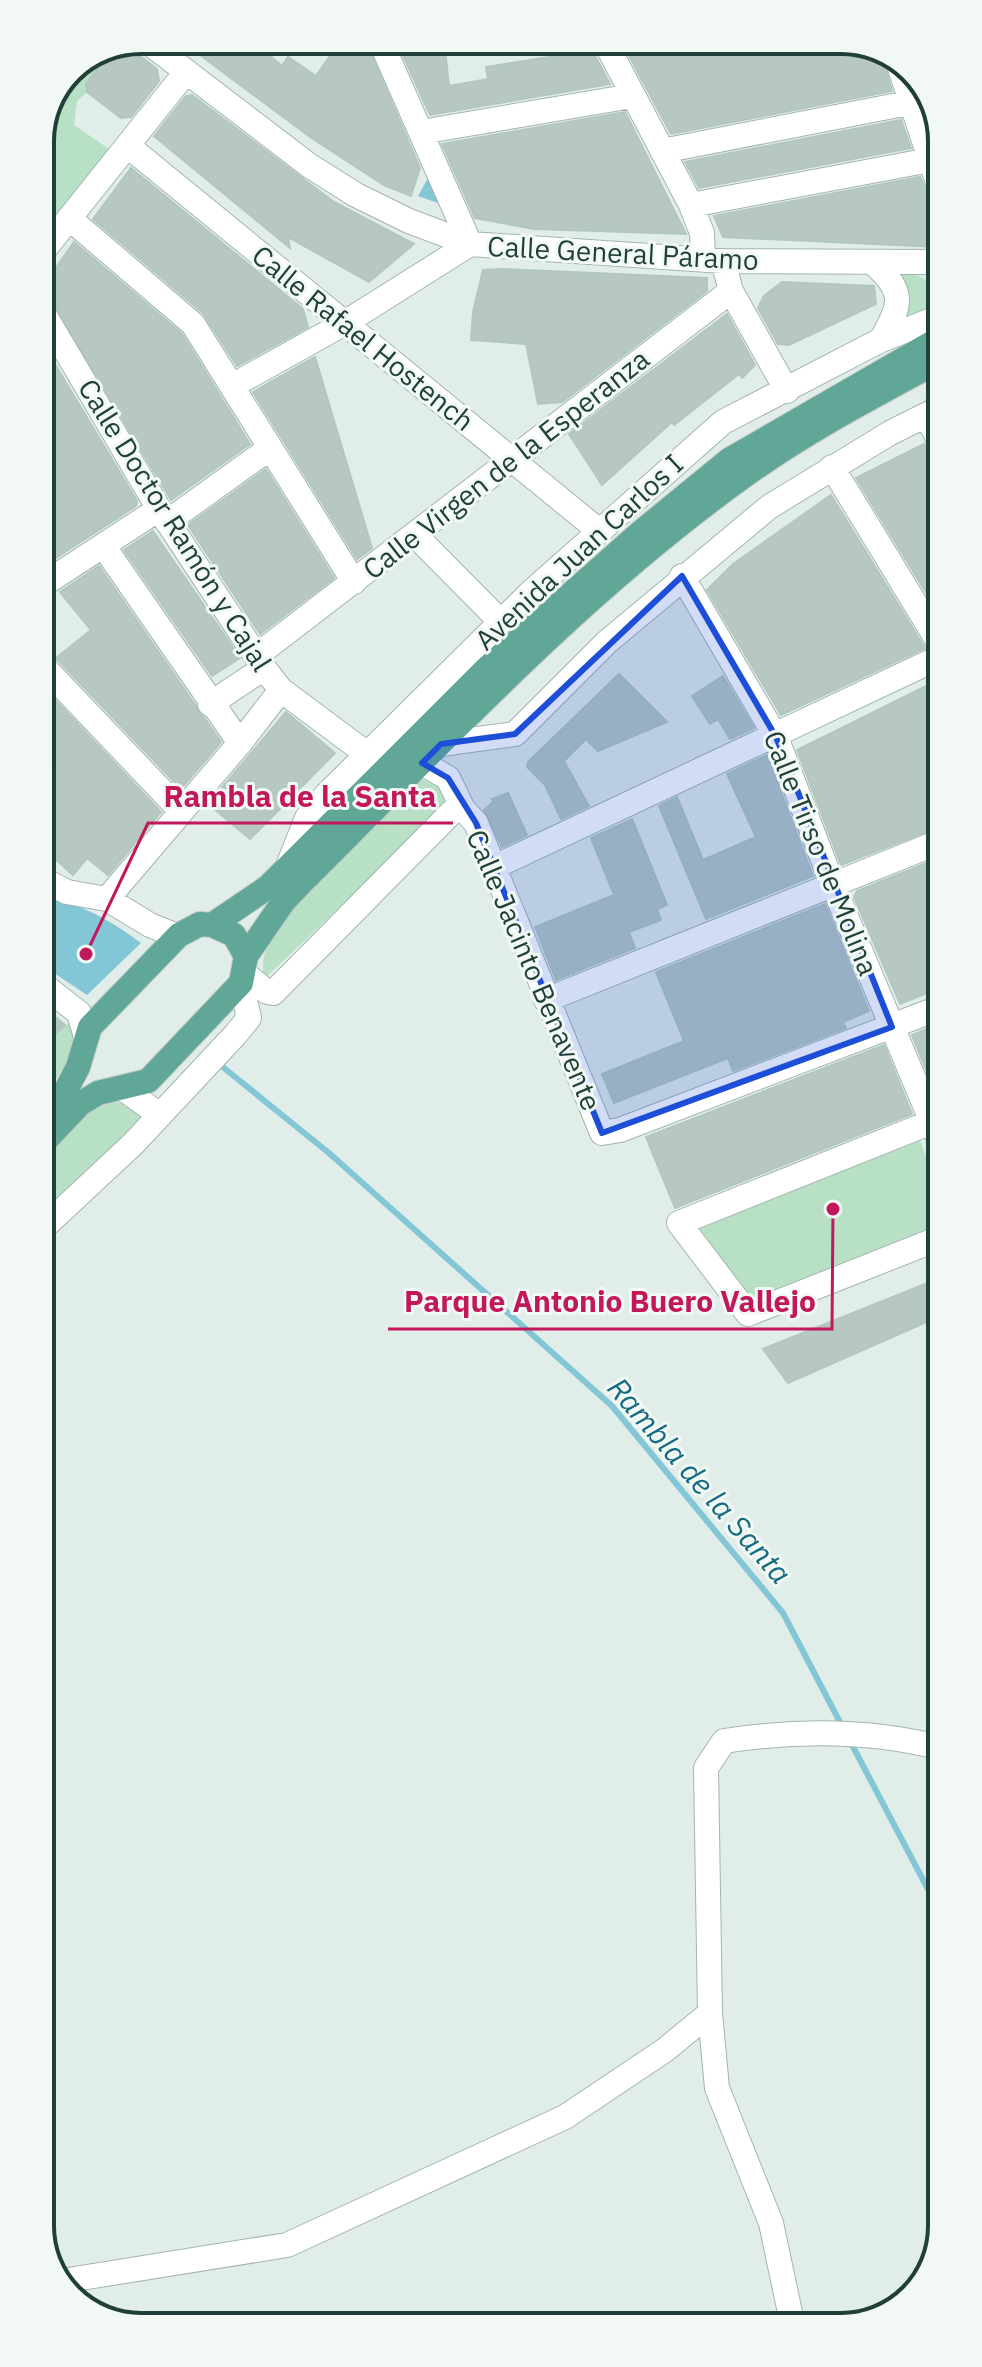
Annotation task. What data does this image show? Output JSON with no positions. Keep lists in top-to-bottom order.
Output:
{
  "streets": {
    "street": [
      "Calle General Páramo",
      "Calle Rafael Hostench",
      "Calle Virgen de la Esperanza",
      "Calle Doctor Ramón y Cajal",
      "Avenida Juan Carlos I",
      "Calle Tirso de Molina",
      "Calle Jacinto Benavente"
    ]
  },
  "crossings": [
    ["Calle Rafael Hostench", "Calle Virgen de la Esperanza"],
    ["Calle Rafael Hostench", "Avenida Juan Carlos I"],
    ["Calle Virgen de la Esperanza", "Calle Doctor Ramón y Cajal"],
    ["Calle Doctor Ramón y Cajal", "Avenida Juan Carlos I"],
    ["Calle Tirso de Molina", "Calle Jacinto Benavente"]
  ],
  "water": ["Rambla de la Santa"],
  "places": ["Rambla de la Santa", "Parque Antonio Buero Vallejo"]
}
